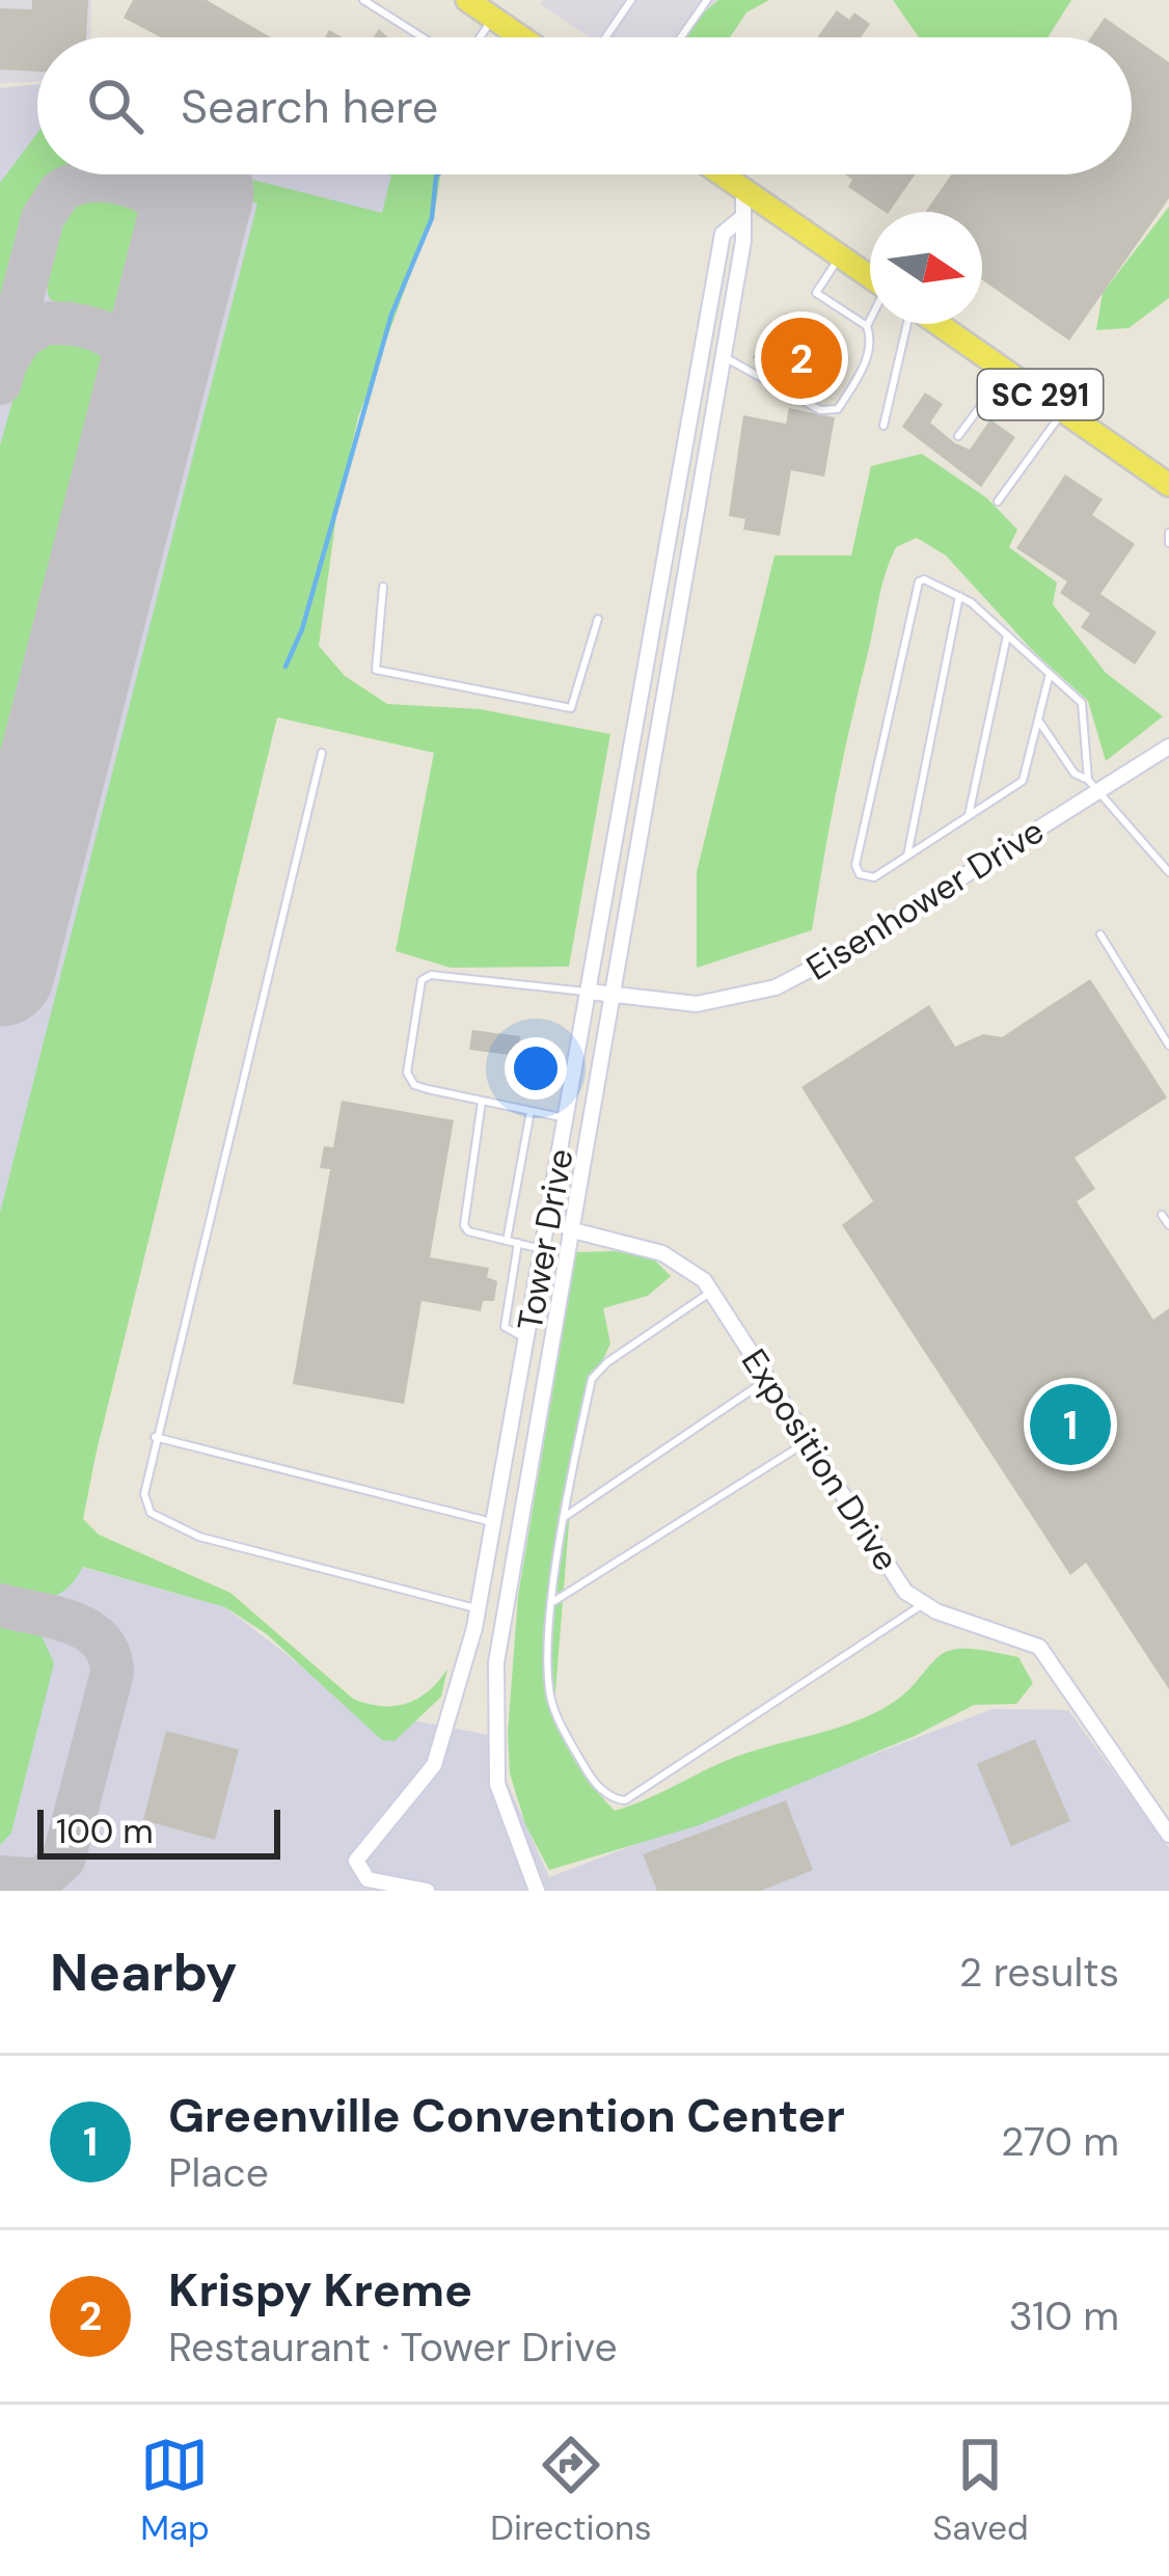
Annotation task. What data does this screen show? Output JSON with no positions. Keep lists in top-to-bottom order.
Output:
{
  "streets": {
    "main road": ["SC 291"],
    "street": ["Eisenhower Drive", "Tower Drive", "Exposition Drive"]
  },
  "crossings": [
    ["Eisenhower Drive", "Tower Drive"],
    ["Tower Drive", "Exposition Drive"]
  ],
  "scale_bar": "100 m",
  "north": "right",
  "page": {
    "search": "Search here",
    "pins": ["2", "1"],
    "scale": "100 m",
    "heading": ["Nearby", "2 results"],
    "list": [
      {
        "mark": "1",
        "name": "Greenville Convention Center",
        "note": "Place",
        "value": "270 m"
      },
      {
        "mark": "2",
        "name": "Krispy Kreme",
        "note": "Restaurant · Tower Drive",
        "value": "310 m"
      }
    ],
    "nav": ["Map", "Directions", "Saved"]
  }
}
